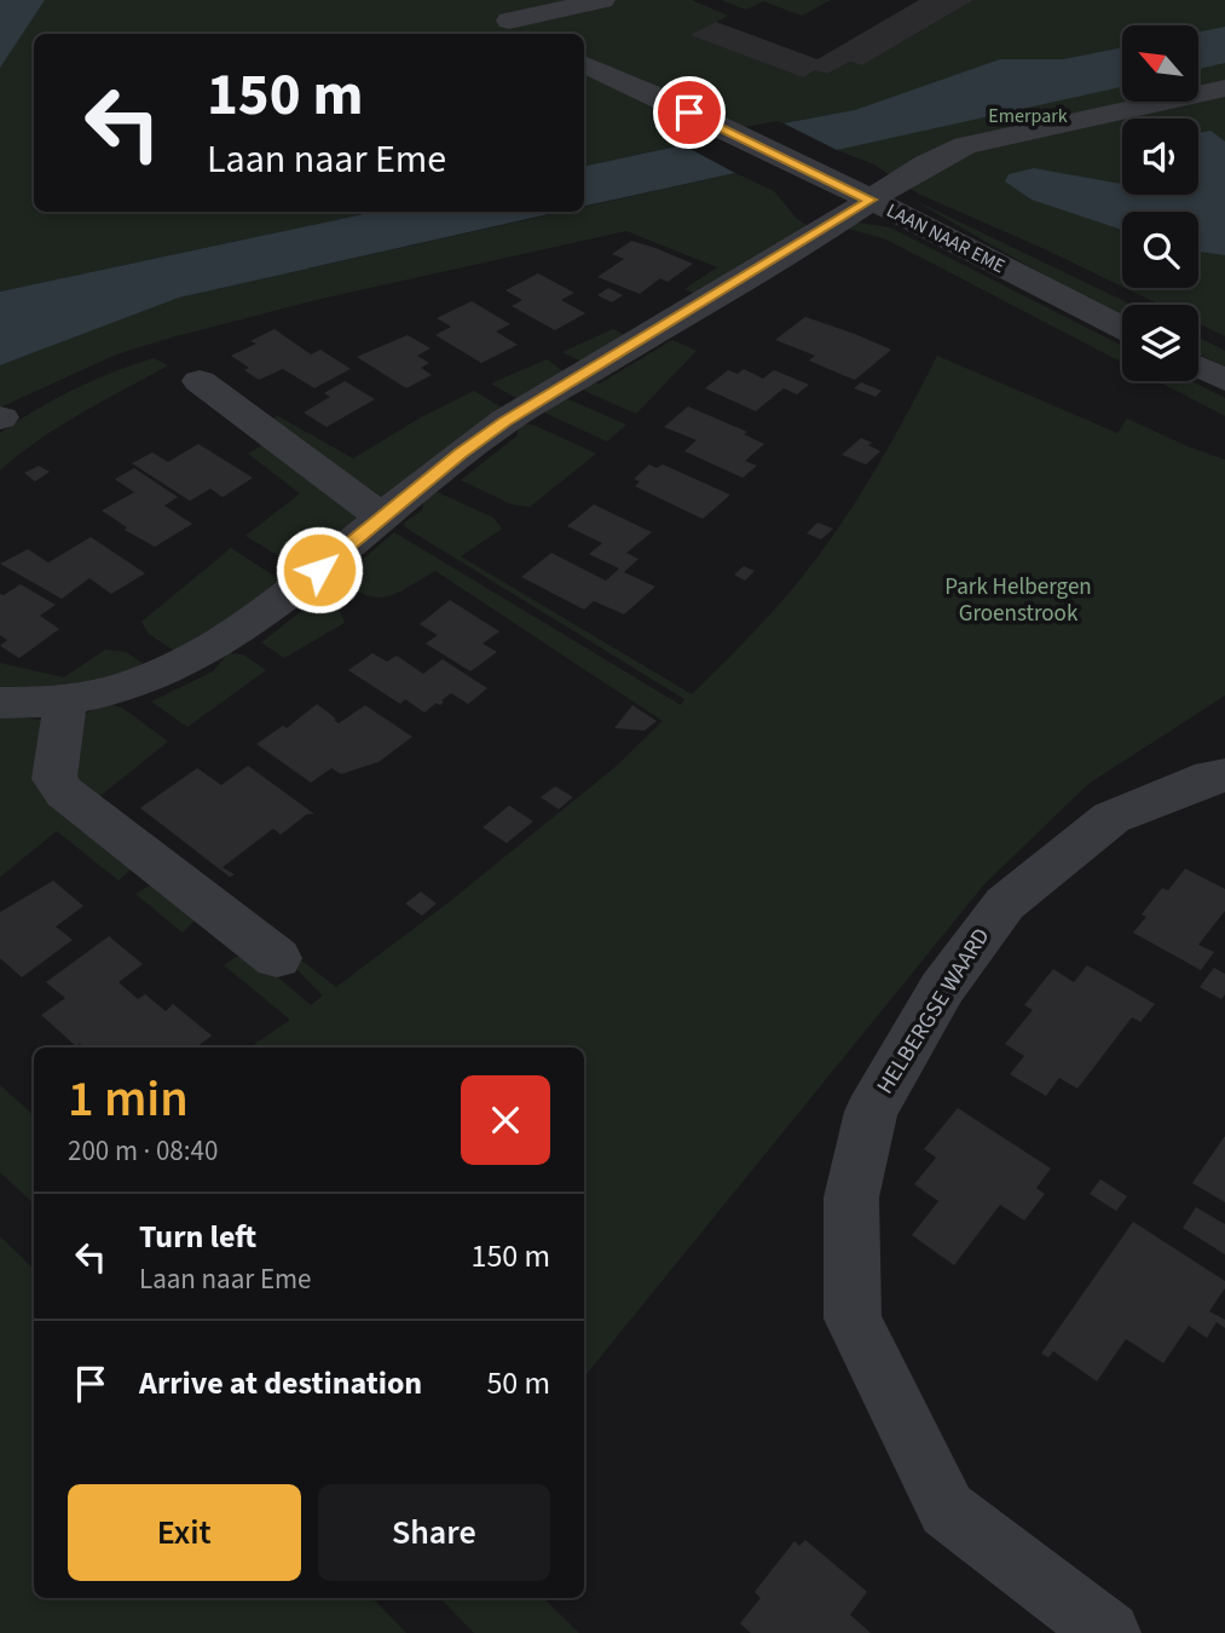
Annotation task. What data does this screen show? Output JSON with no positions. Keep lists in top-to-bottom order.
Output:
{
  "streets": {
    "street": ["LAAN NAAR EME", "HELBERGSE WAARD"]
  },
  "parks": ["Emerpark", "Park Helbergen Groenstrook"],
  "north": "top left",
  "page": {
    "turn": ["150 m", "Laan naar Eme"],
    "heading": ["1 min", "200 m · 08:40"],
    "list": [
      {
        "name": "Turn left",
        "note": "Laan naar Eme",
        "value": "150 m"
      },
      {
        "name": "Arrive at destination",
        "value": "50 m"
      }
    ],
    "buttons": ["Exit", "Share"]
  }
}
